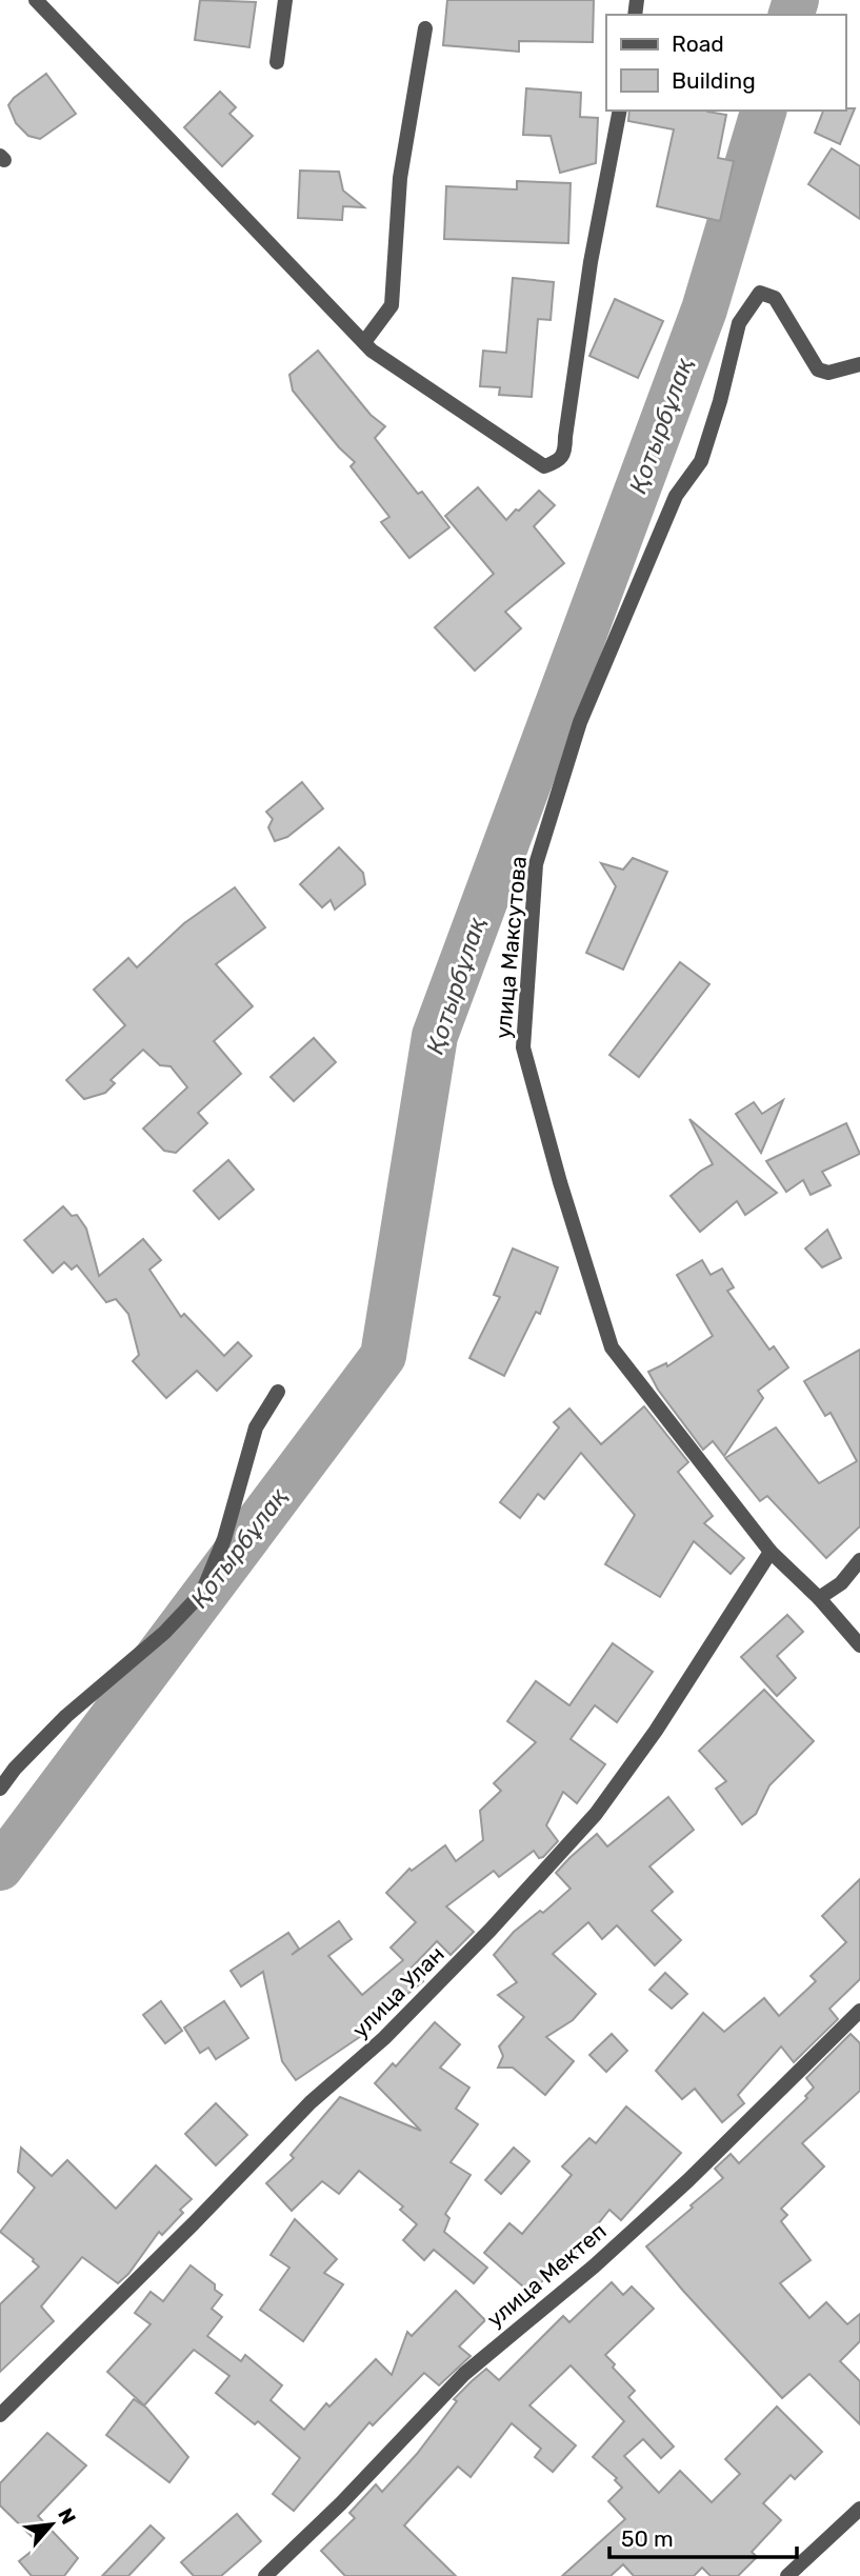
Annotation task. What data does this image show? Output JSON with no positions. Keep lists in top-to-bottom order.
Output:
{
  "streets": {
    "street": ["улица Максутова", "улица Улан", "улица Мектеп"]
  },
  "crossings": [
    ["улица Максутова", "улица Улан"]
  ],
  "water": ["Қотырбұлақ"],
  "legend": ["Road", "Building"],
  "scale_bar": "50 m",
  "north": "top right"
}
